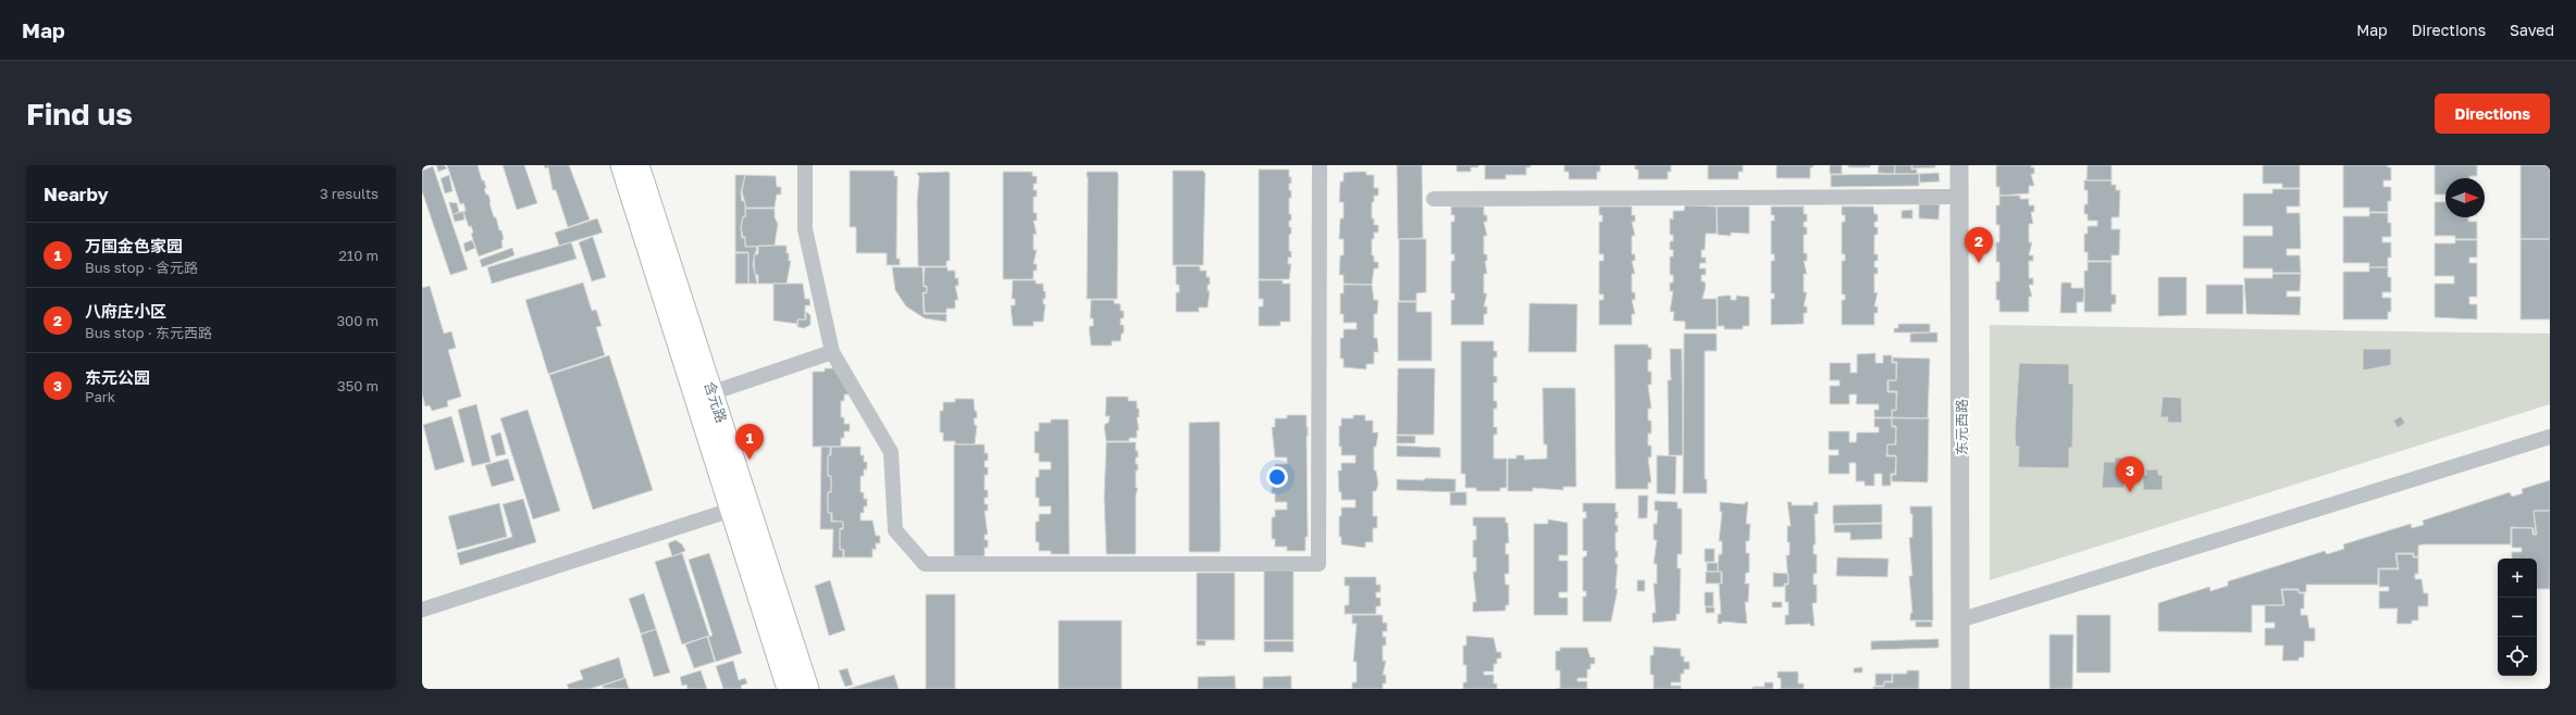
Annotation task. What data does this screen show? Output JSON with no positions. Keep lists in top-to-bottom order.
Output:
{
  "streets": {
    "main road": ["含元路"],
    "street": ["东元西路"]
  },
  "north": "right",
  "page": {
    "header": "Map",
    "nav": ["Map", "Directions", "Saved"],
    "buttons": "Directions",
    "title": "Find us",
    "heading": ["Nearby", "3 results"],
    "list": [
      {
        "mark": "1",
        "name": "万国金色家园",
        "note": "Bus stop · 含元路",
        "value": "210 m"
      },
      {
        "mark": "2",
        "name": "八府庄小区",
        "note": "Bus stop · 东元西路",
        "value": "300 m"
      },
      {
        "mark": "3",
        "name": "东元公园",
        "note": "Park",
        "value": "350 m"
      }
    ],
    "pins": ["2", "1", "3"],
    "map_buttons": ["+", "−"]
  }
}
